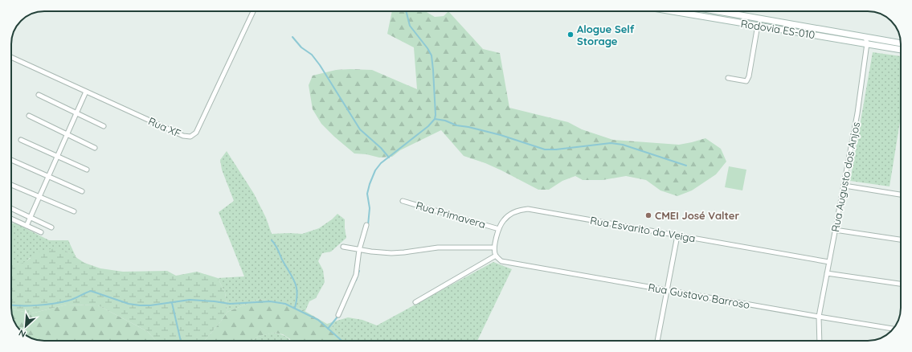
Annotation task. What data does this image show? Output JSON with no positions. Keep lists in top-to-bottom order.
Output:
{
  "streets": {
    "main road": ["Rodovia ES-010"],
    "street": [
      "Rua XF",
      "Rua Augusto dos Anjos",
      "Rua Primavera",
      "Rua Esvarito da Veiga",
      "Rua Gustavo Barroso"
    ]
  },
  "crossings": [
    ["Rodovia ES-010", "Rua Augusto dos Anjos"],
    ["Rua Augusto dos Anjos", "Rua Esvarito da Veiga"],
    ["Rua Augusto dos Anjos", "Rua Gustavo Barroso"],
    ["Rua Primavera", "Rua Esvarito da Veiga"],
    ["Rua Esvarito da Veiga", "Rua Gustavo Barroso"]
  ],
  "places": ["Alogue Self Storage", "CMEI José Valter"],
  "north": "bottom left"
}
